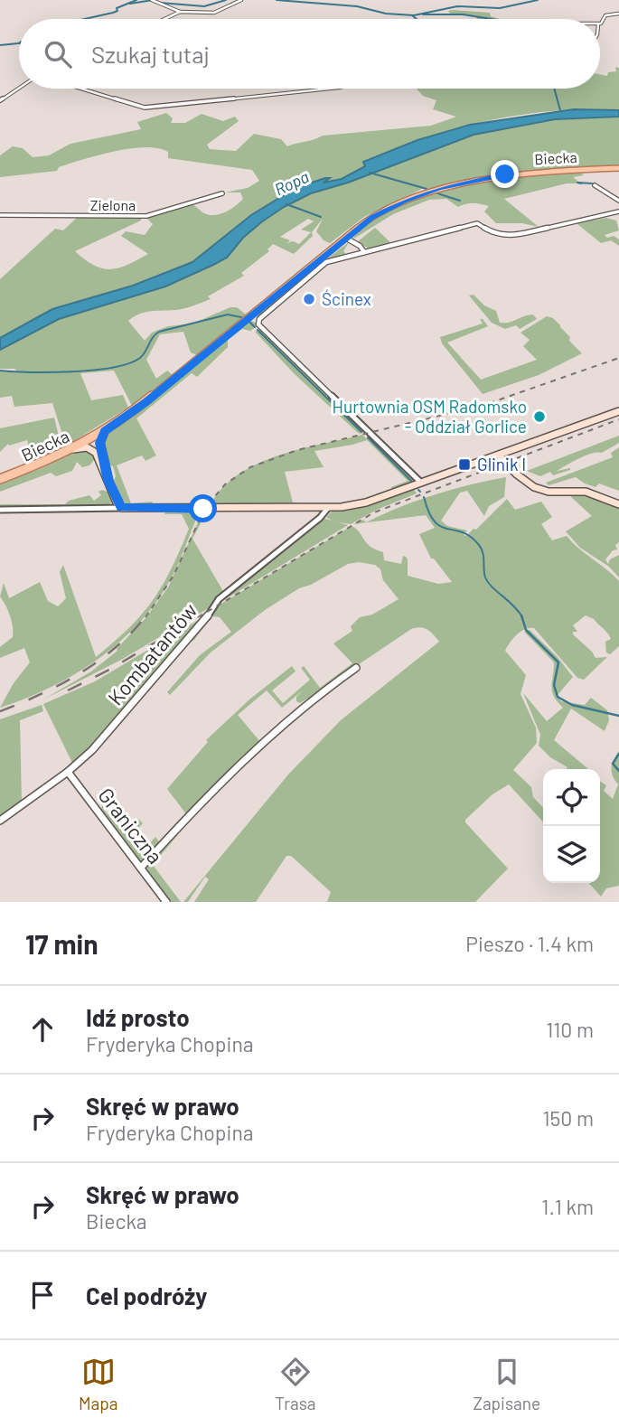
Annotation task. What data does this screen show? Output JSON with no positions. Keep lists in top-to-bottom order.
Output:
{
  "streets": {
    "main road": ["Biecka"],
    "street": ["Zielona", "Kombatantów", "Graniczna"]
  },
  "crossings": [
    ["Kombatantów", "Graniczna"]
  ],
  "water": ["Ropa"],
  "places": {
    "other": ["Ścinex", "Hurtownia OSM Radomsko - Oddział Gorlice"],
    "transit": ["Glinik I"]
  },
  "page": {
    "search": "Szukaj tutaj",
    "heading": ["17 min", "Pieszo · 1.4 km"],
    "list": [
      ["Idź prosto", "Fryderyka Chopina", "110 m"],
      ["Skręć w prawo", "Fryderyka Chopina", "150 m"],
      ["Skręć w prawo", "Biecka", "1.1 km"],
      "Cel podróży"
    ],
    "nav": ["Mapa", "Trasa", "Zapisane"]
  }
}
